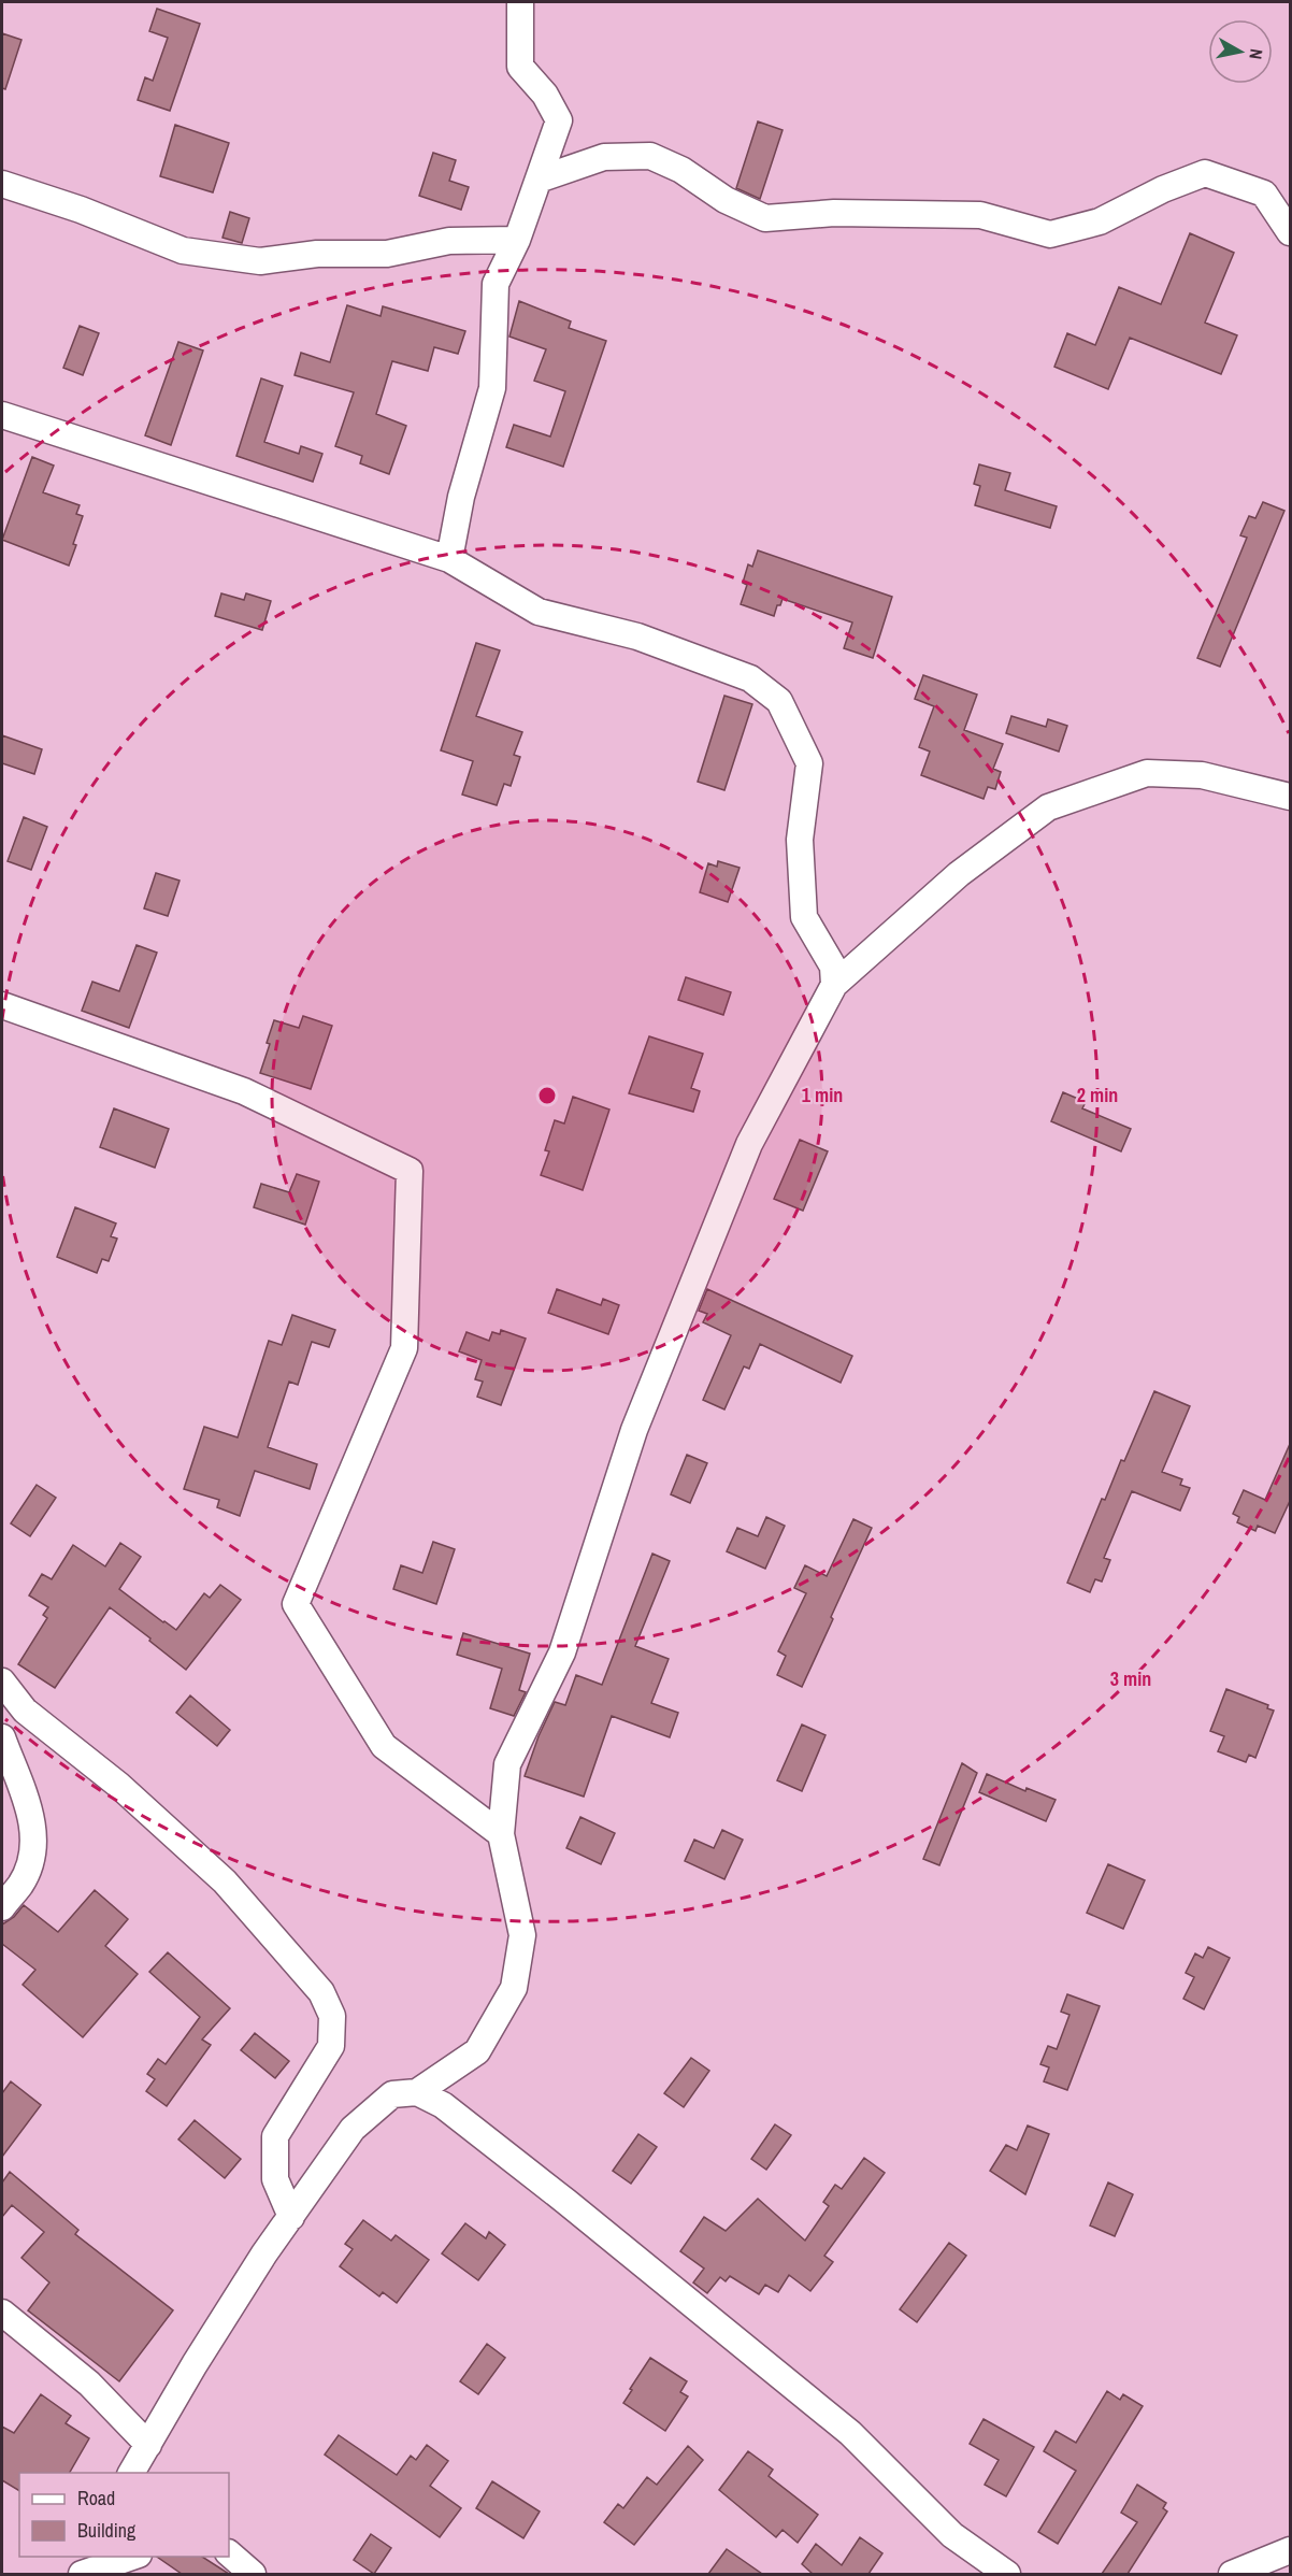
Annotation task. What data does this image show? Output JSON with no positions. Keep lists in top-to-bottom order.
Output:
{
  "legend": ["Road", "Building"],
  "north": "right",
  "rings": ["1 min", "2 min", "3 min"]
}
